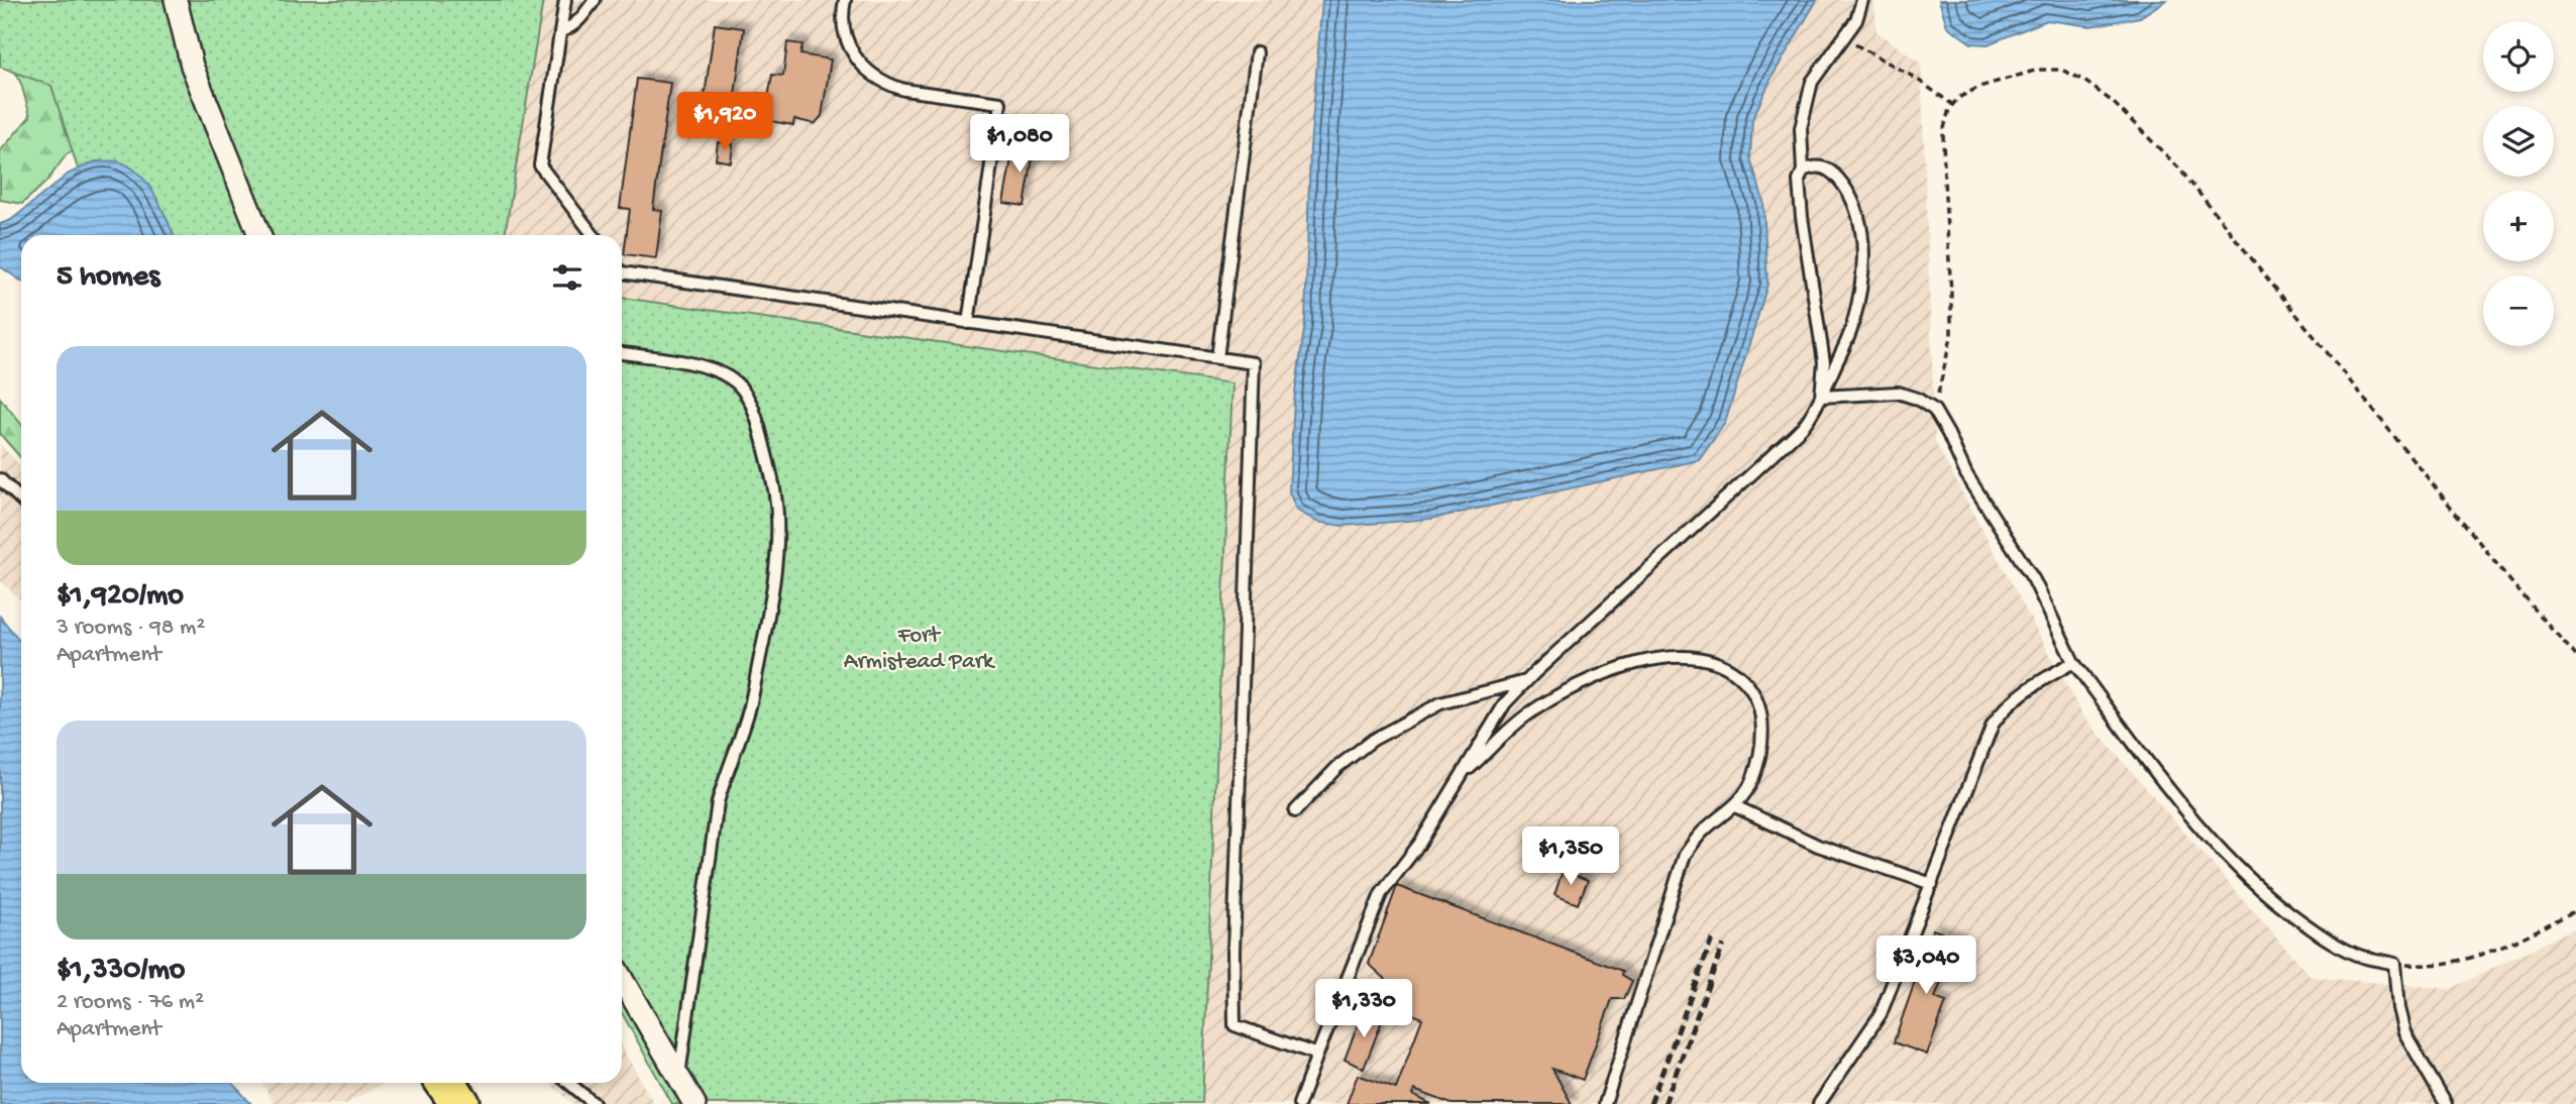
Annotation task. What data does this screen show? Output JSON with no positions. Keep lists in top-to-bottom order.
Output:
{
  "parks": ["Fort Armistead Park"],
  "page": {
    "map_buttons": ["+", "−"],
    "price": [
      "$1,920",
      "$1,080",
      "$1,350",
      "$3,040",
      "$1,330"
    ],
    "heading": "5 homes",
    "list": [
      {
        "name": "$1,920/mo",
        "note": "3 rooms · 98 m² · Apartment"
      },
      {
        "name": "$1,330/mo",
        "note": "2 rooms · 76 m² · Apartment"
      }
    ]
  }
}
